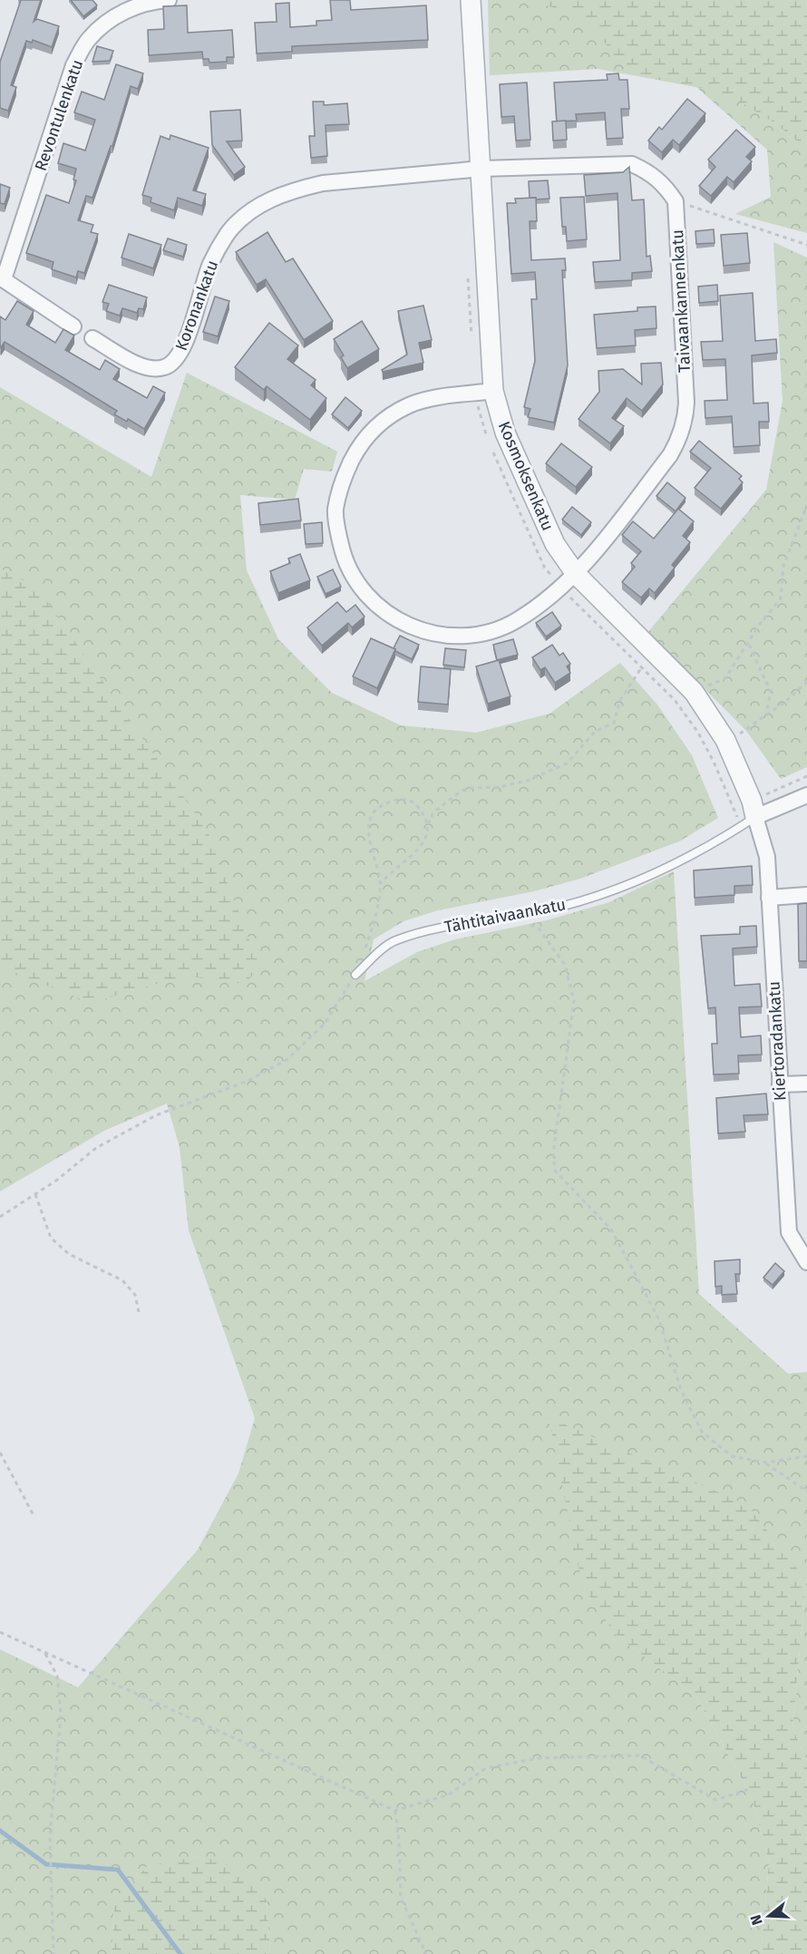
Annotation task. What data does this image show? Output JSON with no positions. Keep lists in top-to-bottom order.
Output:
{
  "streets": {
    "street": [
      "Revontulenkatu",
      "Taivaankannenkatu",
      "Koronankatu",
      "Kosmoksenkatu",
      "Tähtitaivaankatu",
      "Kiertoradankatu"
    ]
  },
  "crossings": [
    ["Taivaankannenkatu", "Kosmoksenkatu"],
    ["Koronankatu", "Kosmoksenkatu"],
    ["Kosmoksenkatu", "Tähtitaivaankatu"],
    ["Kosmoksenkatu", "Kiertoradankatu"],
    ["Tähtitaivaankatu", "Kiertoradankatu"]
  ],
  "north": "left"
}
